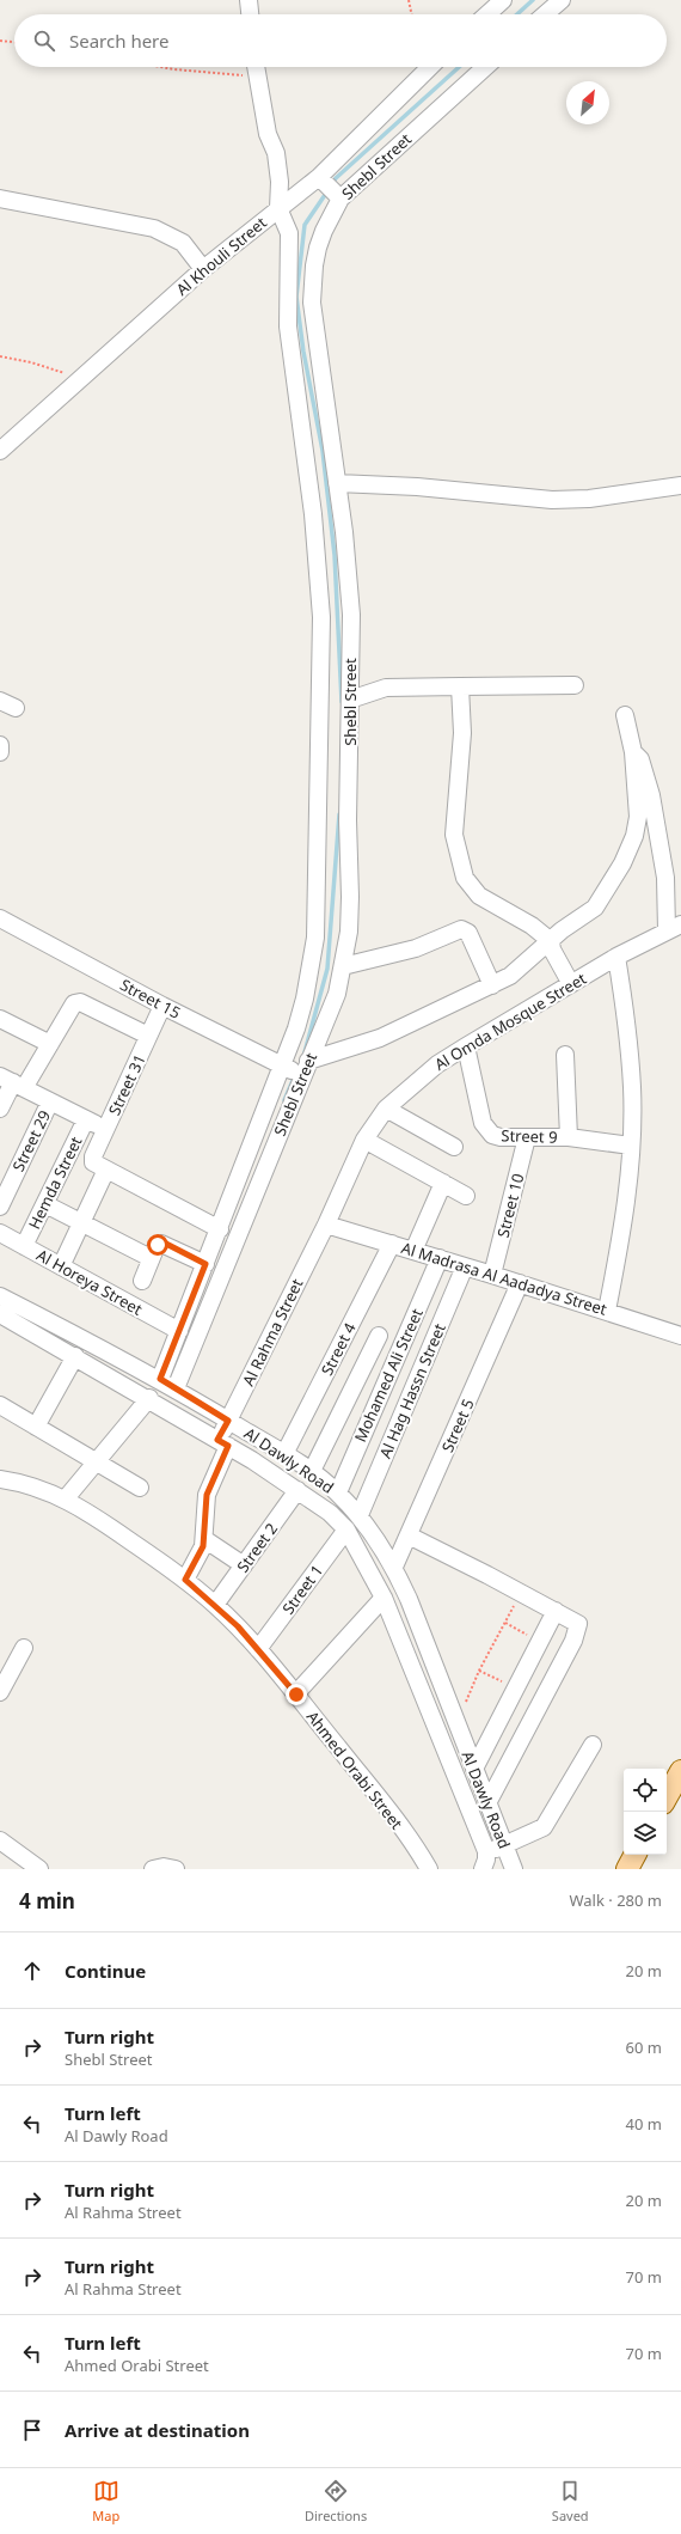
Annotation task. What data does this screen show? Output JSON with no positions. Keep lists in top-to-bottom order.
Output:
{
  "streets": {
    "street": [
      "Shebl Street",
      "Al Khouli Street",
      "Street 15",
      "Al Omda Mosque Street",
      "Street 31",
      "Street 9",
      "Street 29",
      "Hemda Street",
      "Street 10",
      "Al Madrasa Al Aadadya Street",
      "Al Horeya Street",
      "Al Rahma Street",
      "Street 4",
      "Mohamed Ali Street",
      "Al Hag Hassn Street",
      "Street 5",
      "Al Dawly Road",
      "Street 2",
      "Street 1",
      "Ahmed Orabi Street"
    ]
  },
  "crossings": [
    ["Shebl Street", "Al Khouli Street"],
    ["Shebl Street", "Street 15"],
    ["Shebl Street", "Al Horeya Street"],
    ["Shebl Street", "Al Dawly Road"],
    ["Street 15", "Street 31"],
    ["Al Omda Mosque Street", "Street 9"],
    ["Al Omda Mosque Street", "Al Madrasa Al Aadadya Street"],
    ["Al Omda Mosque Street", "Al Rahma Street"],
    ["Street 31", "Al Horeya Street"],
    ["Street 9", "Street 10"],
    ["Hemda Street", "Al Horeya Street"],
    ["Street 10", "Al Madrasa Al Aadadya Street"],
    ["Al Madrasa Al Aadadya Street", "Al Rahma Street"],
    ["Al Madrasa Al Aadadya Street", "Street 4"],
    ["Al Madrasa Al Aadadya Street", "Mohamed Ali Street"],
    ["Al Madrasa Al Aadadya Street", "Al Hag Hassn Street"],
    ["Al Madrasa Al Aadadya Street", "Street 5"],
    ["Al Rahma Street", "Al Dawly Road"],
    ["Al Rahma Street", "Ahmed Orabi Street"],
    ["Street 4", "Al Dawly Road"],
    ["Mohamed Ali Street", "Al Dawly Road"],
    ["Al Hag Hassn Street", "Al Dawly Road"],
    ["Street 5", "Al Dawly Road"],
    ["Al Dawly Road", "Street 2"],
    ["Al Dawly Road", "Street 1"],
    ["Street 2", "Ahmed Orabi Street"],
    ["Street 1", "Ahmed Orabi Street"]
  ],
  "north": "top right",
  "page": {
    "search": "Search here",
    "heading": ["4 min", "Walk · 280 m"],
    "list": [
      ["Continue", "20 m"],
      ["Turn right", "Shebl Street", "60 m"],
      ["Turn left", "Al Dawly Road", "40 m"],
      ["Turn right", "Al Rahma Street", "20 m"],
      ["Turn right", "Al Rahma Street", "70 m"],
      ["Turn left", "Ahmed Orabi Street", "70 m"],
      "Arrive at destination"
    ],
    "nav": ["Map", "Directions", "Saved"]
  }
}
